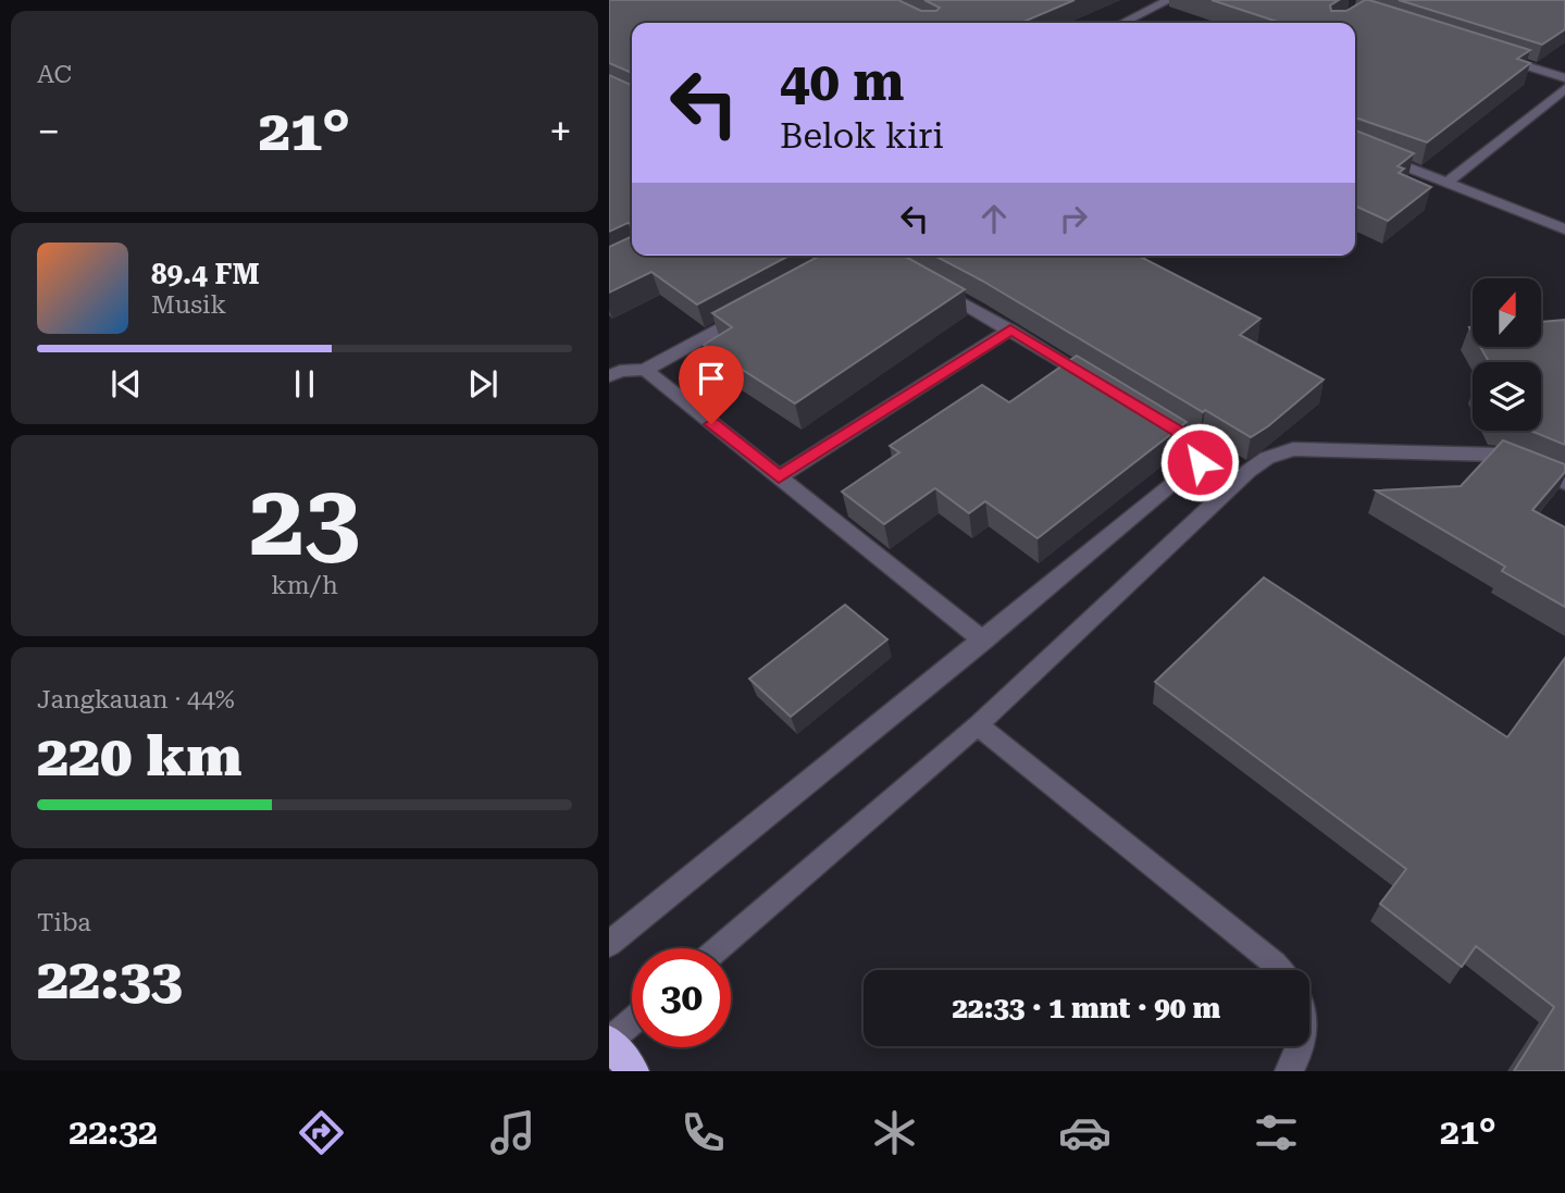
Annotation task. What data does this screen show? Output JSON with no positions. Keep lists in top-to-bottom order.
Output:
{
  "north": "top",
  "page": {
    "tile": [
      "AC",
      ["23", "km/h"],
      ["Jangkauan · 44%", "220 km"],
      ["Tiba", "22:33"]
    ],
    "turn": ["40 m", "Belok kiri"],
    "heat": ["−", "21°", "+"],
    "song": ["89.4 FM", "Musik"],
    "limit": "30",
    "trip": "22:33 · 1 mnt · 90 m",
    "tabs": ["22:32", "21°"]
  }
}
